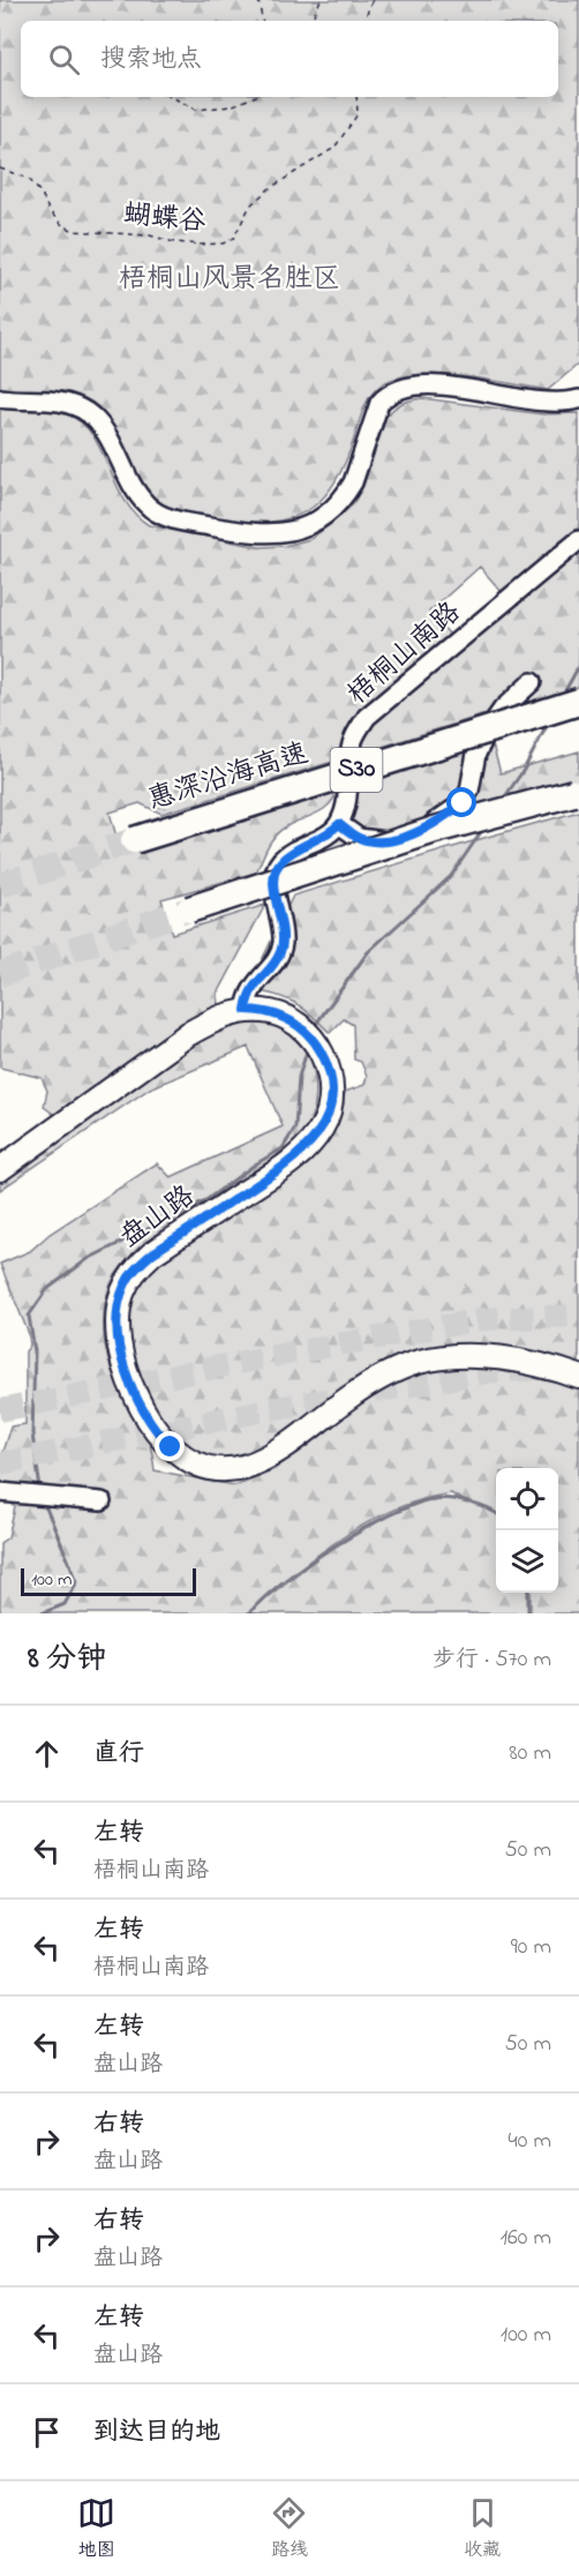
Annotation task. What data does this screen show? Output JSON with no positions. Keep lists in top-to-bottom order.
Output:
{
  "streets": {
    "highway": ["S30", "惠深沿海高速"],
    "main road": ["盘山路"],
    "street": ["梧桐山南路"],
    "path": ["蝴蝶谷"]
  },
  "parks": ["梧桐山风景名胜区"],
  "scale_bar": "100 m",
  "page": {
    "search": "搜索地点",
    "scale": "100 m",
    "heading": ["8 分钟", "步行 · 570 m"],
    "list": [
      ["直行", "80 m"],
      ["左转", "梧桐山南路", "50 m"],
      ["左转", "梧桐山南路", "90 m"],
      ["左转", "盘山路", "50 m"],
      ["右转", "盘山路", "40 m"],
      ["右转", "盘山路", "160 m"],
      ["左转", "盘山路", "100 m"],
      "到达目的地"
    ],
    "nav": ["地图", "路线", "收藏"]
  }
}
